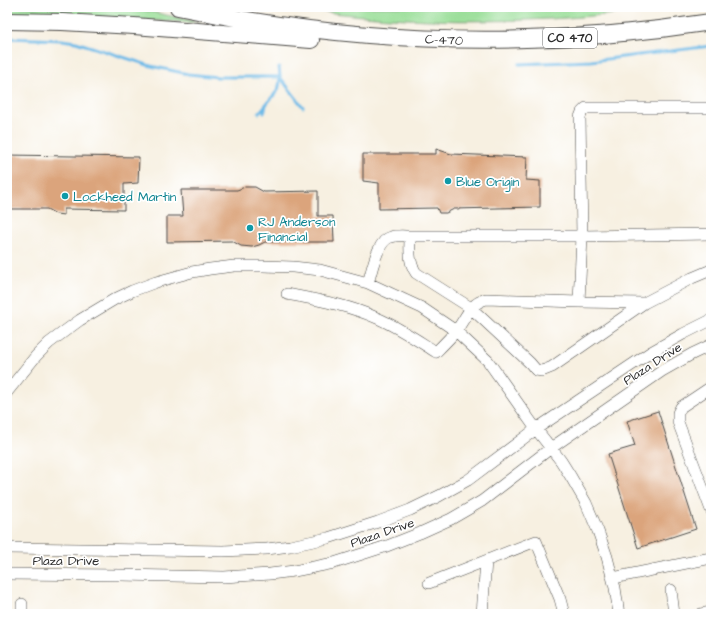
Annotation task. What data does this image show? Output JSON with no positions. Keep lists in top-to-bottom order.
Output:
{
  "streets": {
    "highway": ["CO 470", "C-470"],
    "street": ["Plaza Drive"]
  },
  "places": ["Blue Origin", "Lockheed Martin", "RJ Anderson Financial"]
}
